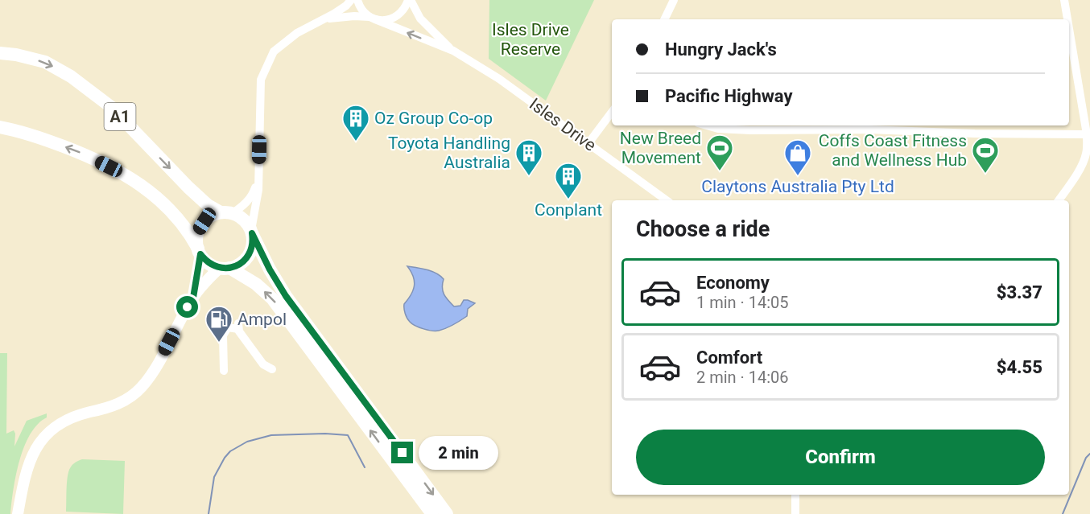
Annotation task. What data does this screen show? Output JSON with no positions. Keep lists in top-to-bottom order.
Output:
{
  "streets": {
    "highway": ["A1"],
    "street": ["Isles Drive"]
  },
  "parks": ["Isles Drive Reserve"],
  "places": {
    "building": ["Oz Group Co-op", "Toyota Handling Australia", "Conplant"],
    "sports": ["New Breed Movement", "Coffs Coast Fitness and Wellness Hub"],
    "shop": ["Claytons Australia Pty Ltd"],
    "fuel station": ["Ampol"]
  },
  "page": {
    "banner": ["Hungry Jack's", "Pacific Highway"],
    "heading": "Choose a ride",
    "list": [
      {
        "name": "Economy",
        "note": "1 min · 14:05",
        "value": "$3.37"
      },
      {
        "name": "Comfort",
        "note": "2 min · 14:06",
        "value": "$4.55"
      }
    ],
    "buttons": "Confirm",
    "bubble": "2 min"
  }
}
